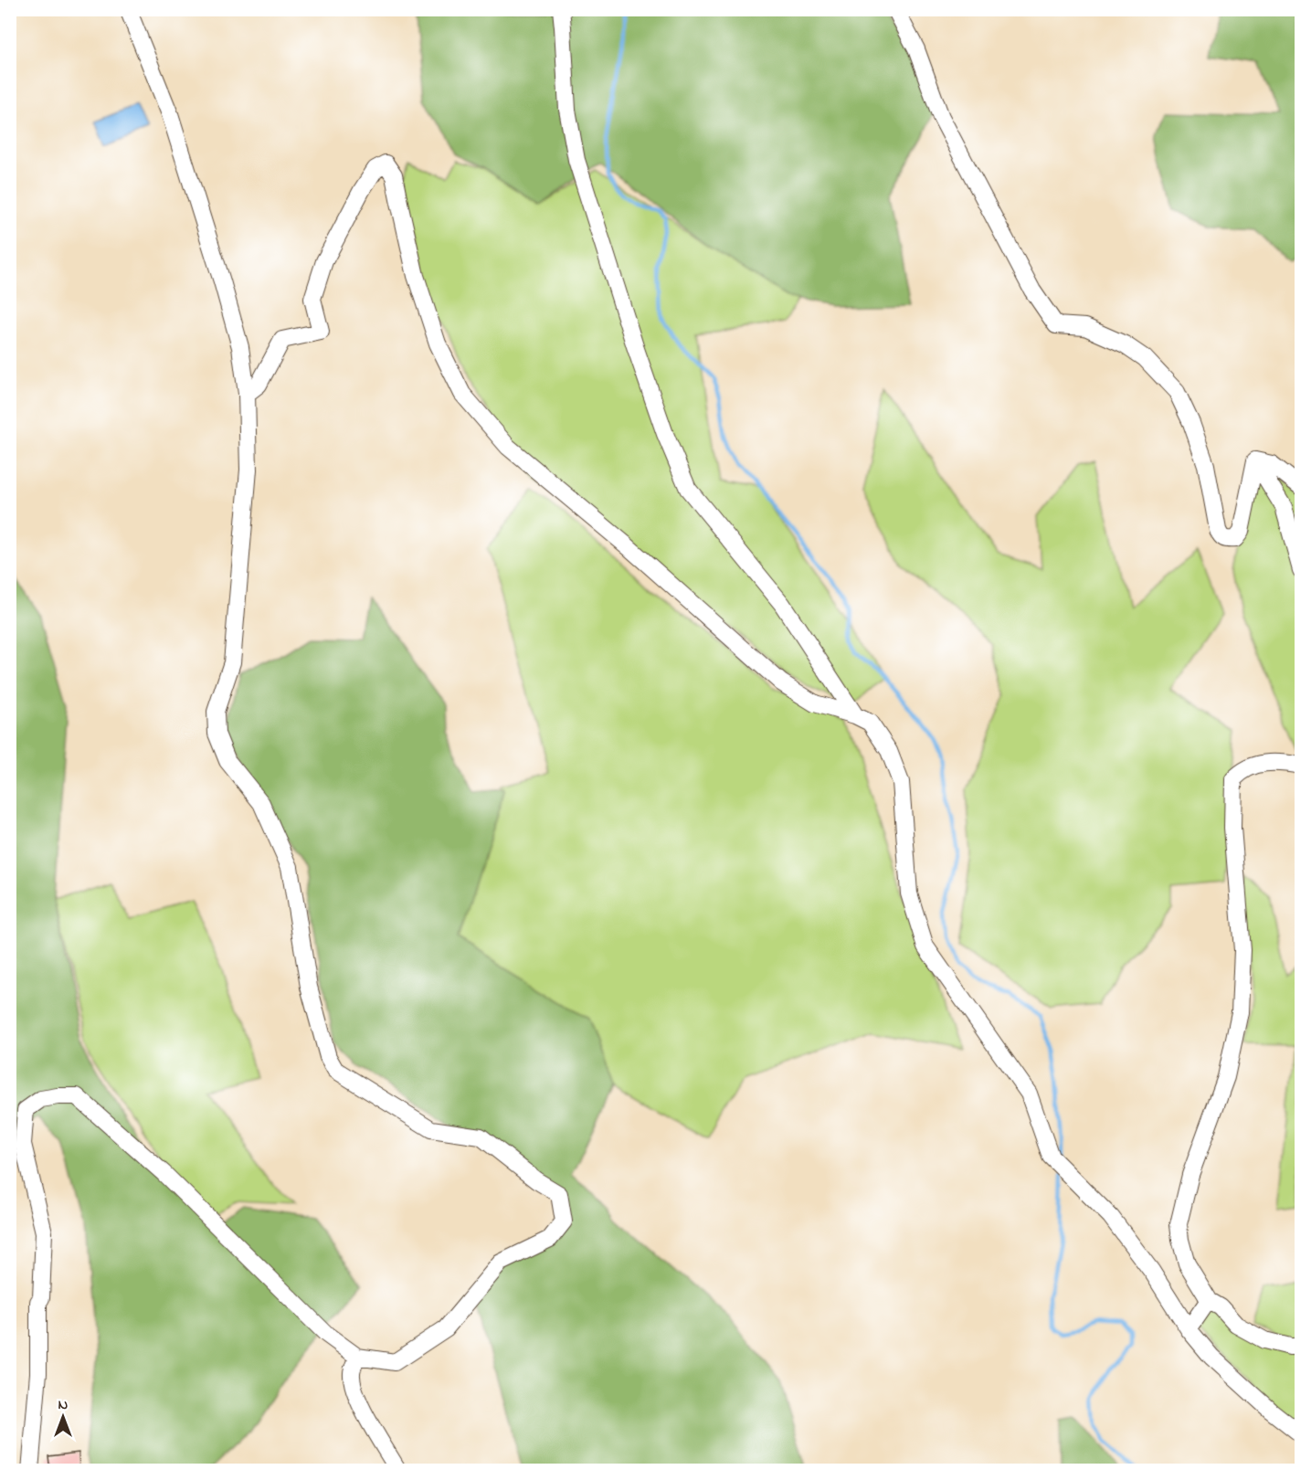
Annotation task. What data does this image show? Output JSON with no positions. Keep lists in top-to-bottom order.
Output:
{
  "north": "top"
}
